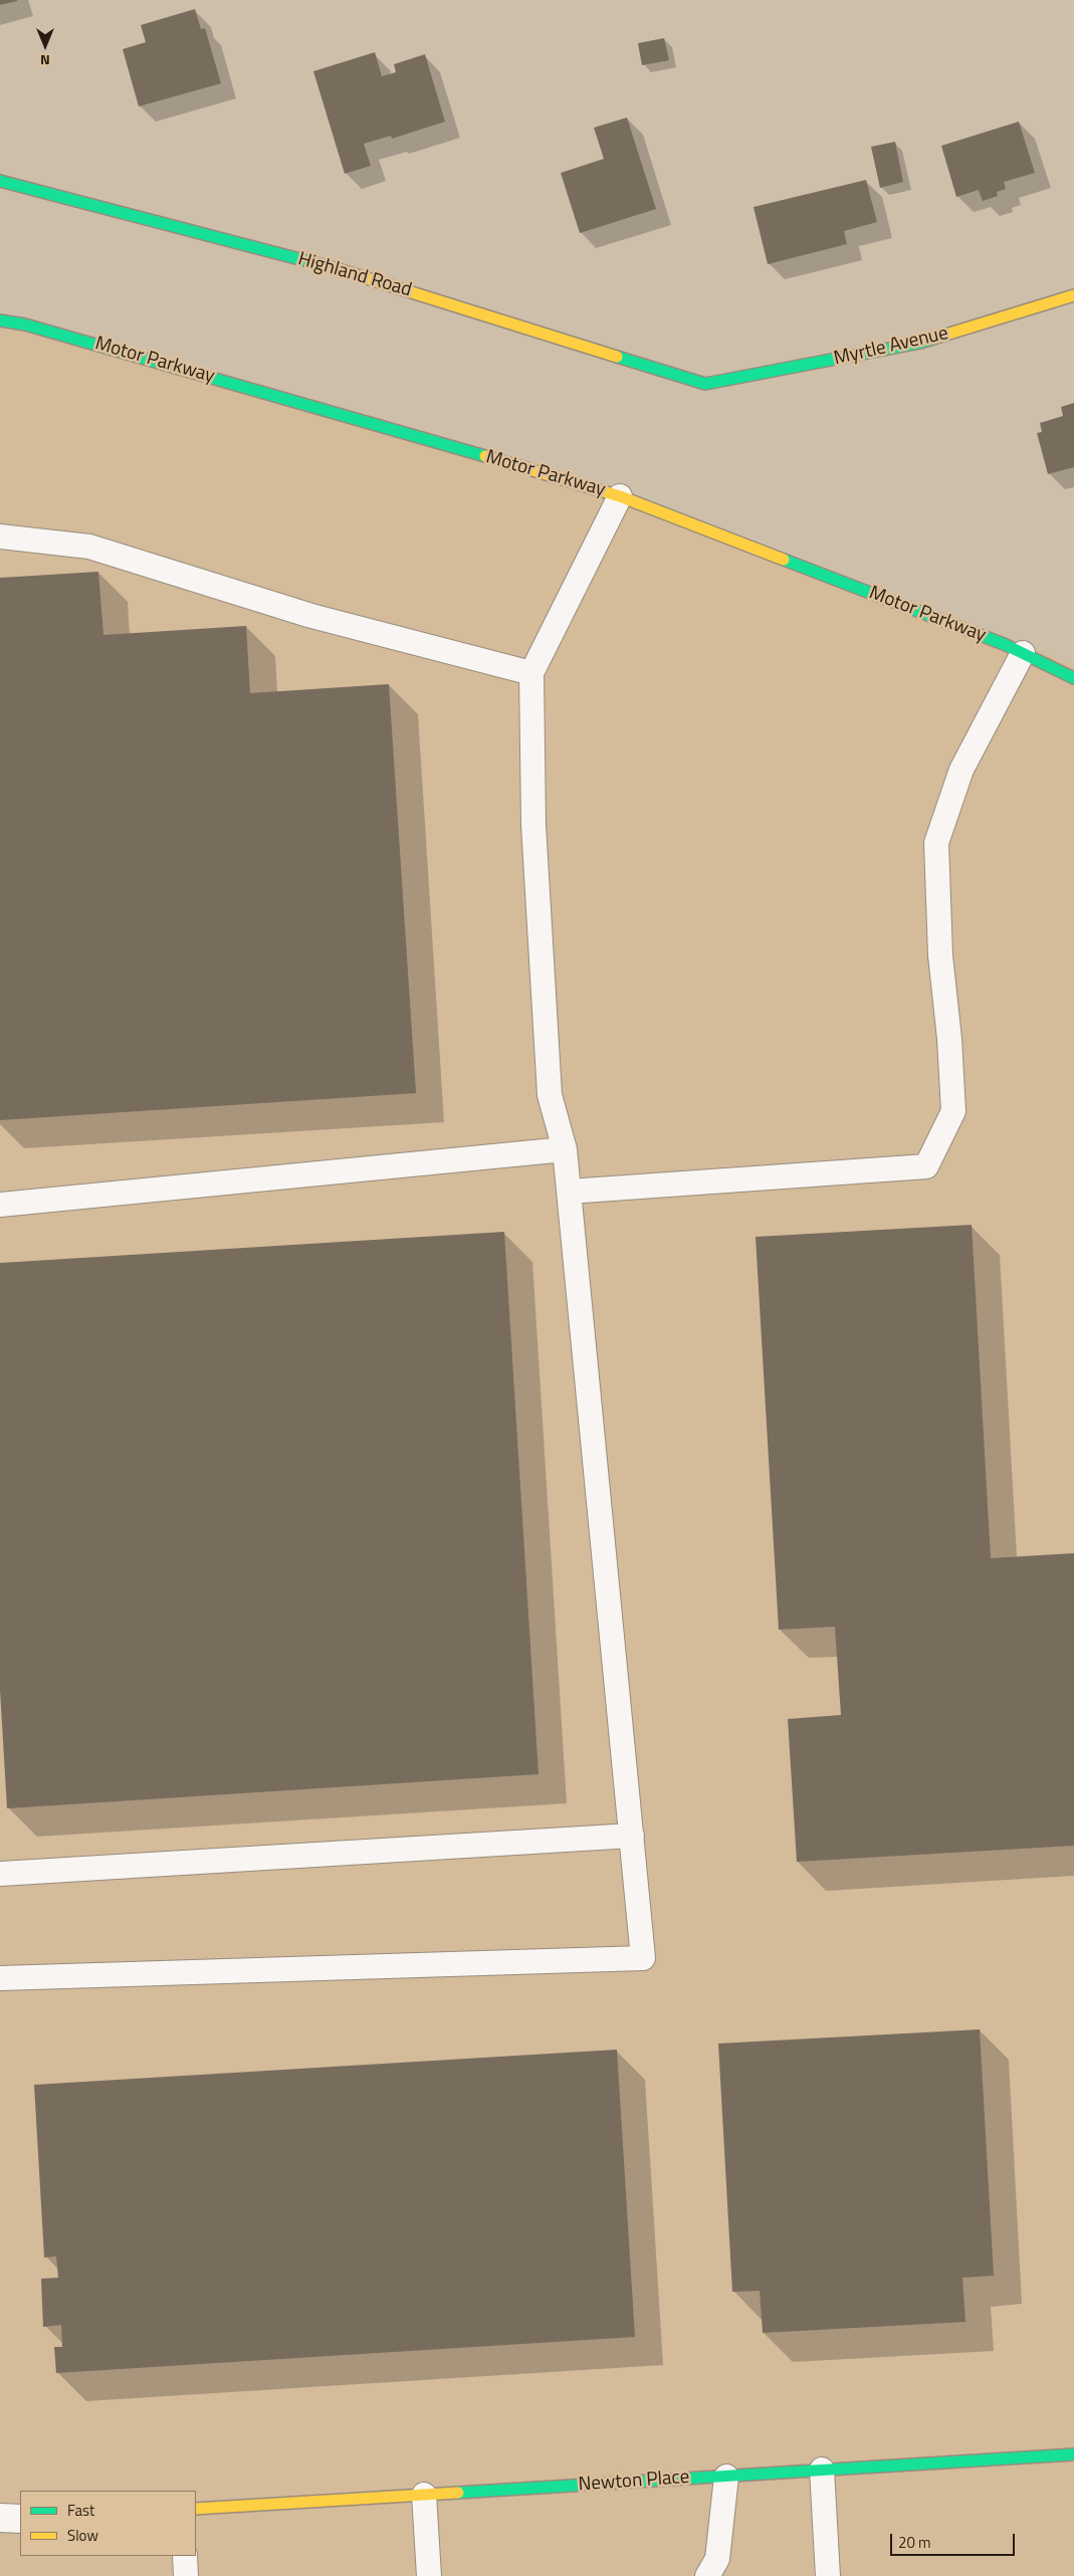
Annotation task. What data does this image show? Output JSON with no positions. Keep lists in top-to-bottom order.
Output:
{
  "streets": {
    "street": [
      "Highland Road",
      "Myrtle Avenue",
      "Motor Parkway",
      "Newton Place"
    ]
  },
  "crossings": [
    ["Highland Road", "Myrtle Avenue"]
  ],
  "legend": ["Fast", "Slow"],
  "scale_bar": "20 m",
  "north": "bottom"
}
